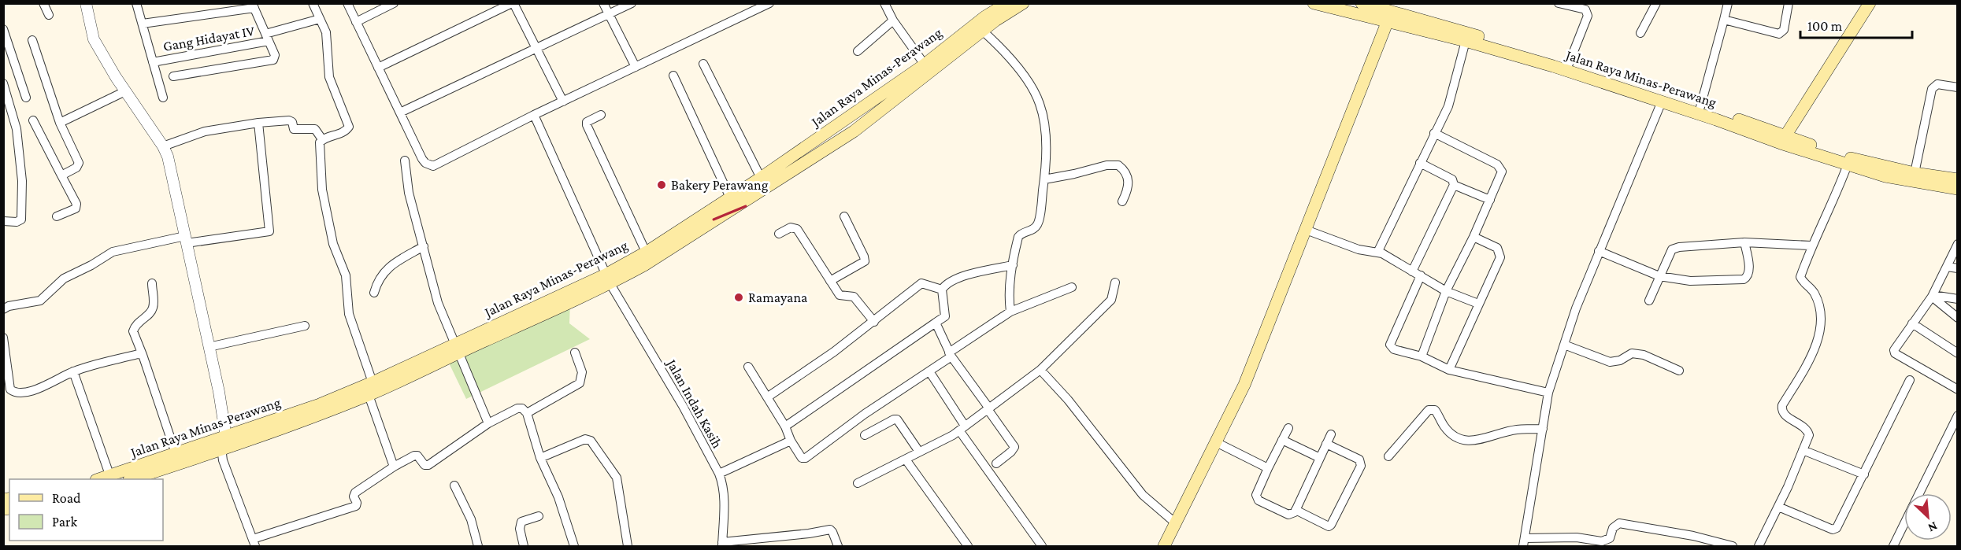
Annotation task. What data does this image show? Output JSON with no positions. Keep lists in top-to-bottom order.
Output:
{
  "streets": {
    "main road": ["Jalan Raya Minas-Perawang"],
    "street": ["Gang Hidayat IV", "Jalan Indah Kasih"]
  },
  "crossings": [
    ["Jalan Raya Minas-Perawang", "Jalan Indah Kasih"]
  ],
  "places": ["Bakery Perawang", "Ramayana"],
  "legend": ["Road", "Park"],
  "scale_bar": "100 m",
  "north": "bottom right"
}
